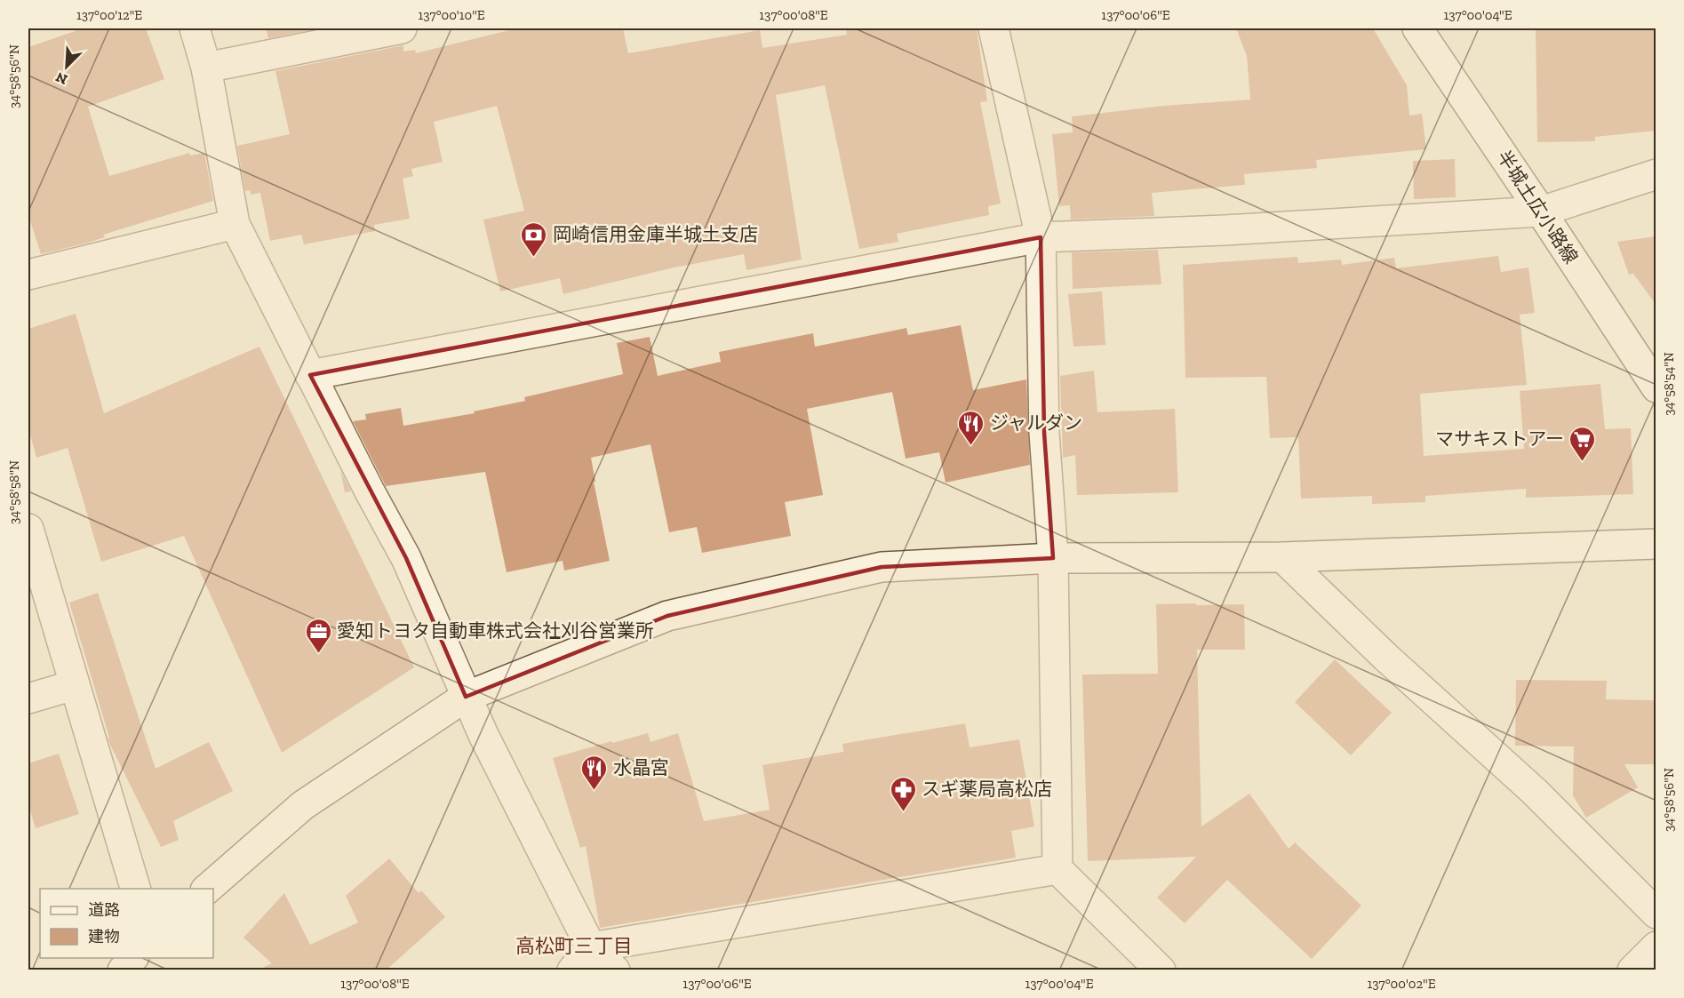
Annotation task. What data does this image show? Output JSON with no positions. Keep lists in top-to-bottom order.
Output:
{
  "streets": {
    "street": ["半城土広小路線"]
  },
  "districts": ["高松町三丁目"],
  "places": {
    "bank": ["岡崎信用金庫半城土支店"],
    "restaurant": ["ジャルダン", "水晶宮"],
    "supermarket": ["マサキストアー"],
    "office": ["愛知トヨタ自動車株式会社刈谷営業所"],
    "pharmacy": ["スギ薬局高松店"]
  },
  "legend": ["道路", "建物"],
  "north": "bottom left",
  "coordinates": [
    "137°00'12\"E",
    "137°00'10\"E",
    "137°00'08\"E",
    "137°00'06\"E",
    "137°00'04\"E",
    "34°58'56\"N",
    "34°58'54\"N",
    "34°58'58\"N",
    "137°00'02\"E"
  ]
}
